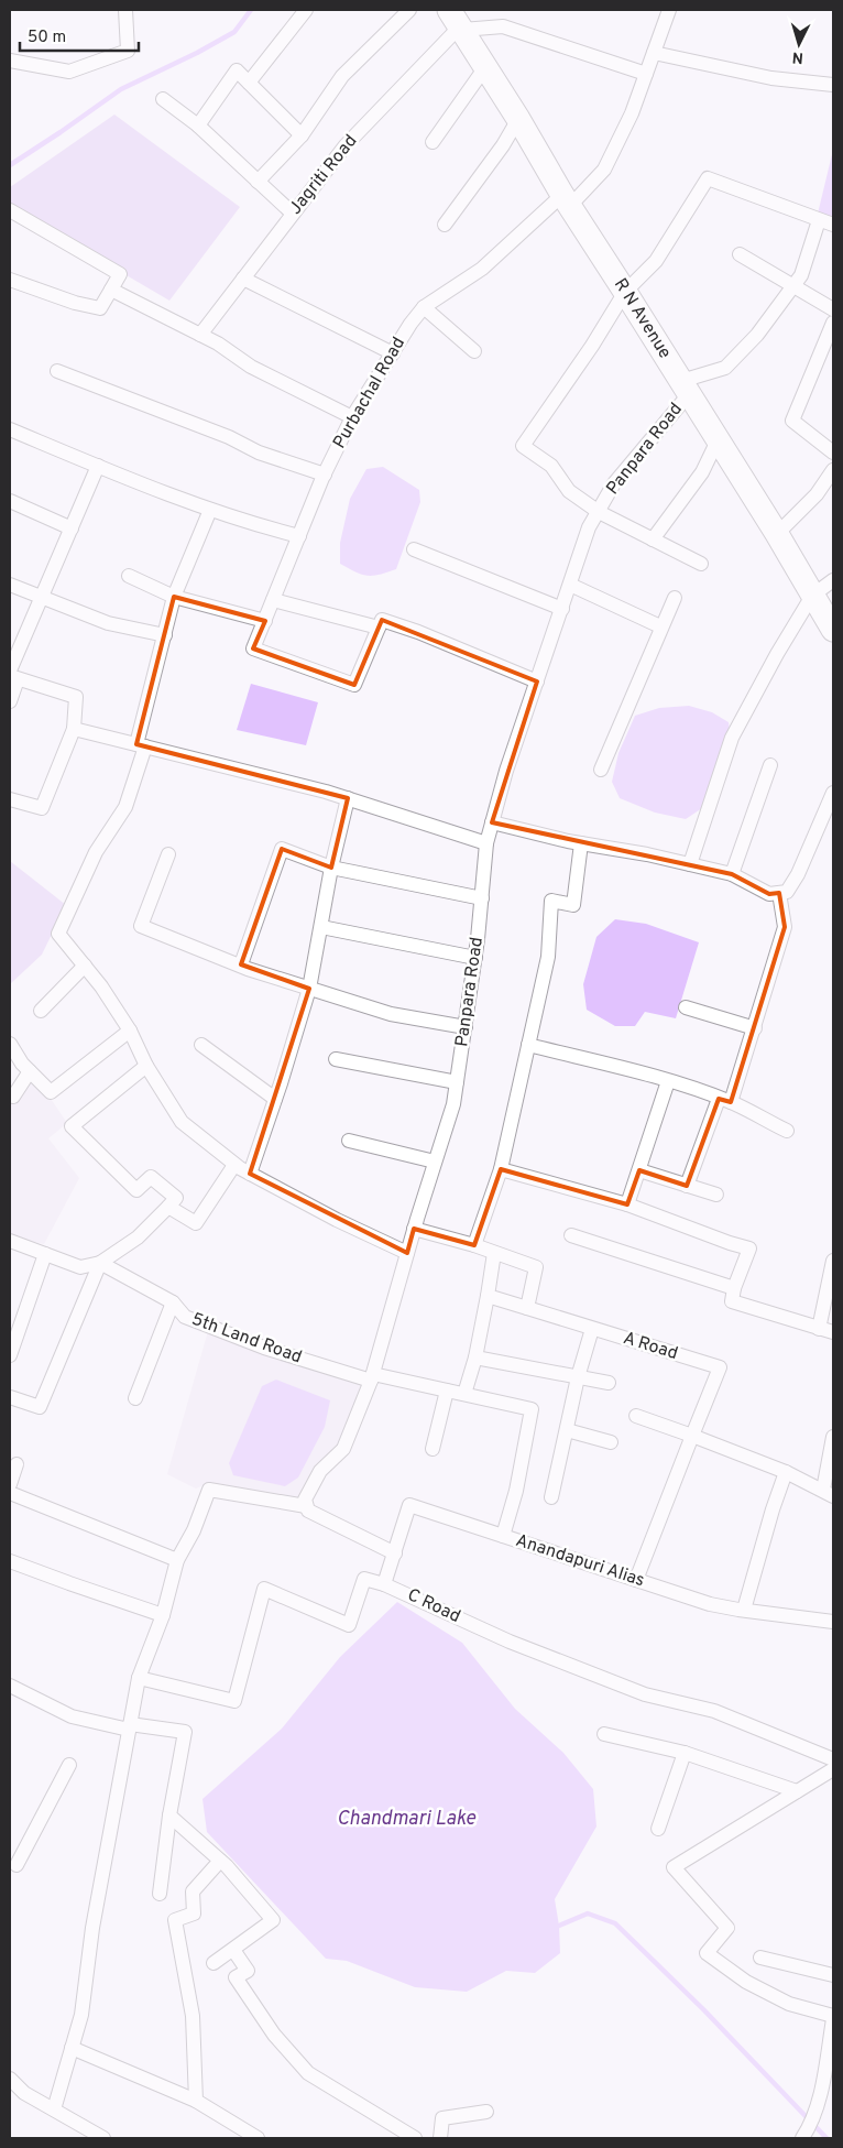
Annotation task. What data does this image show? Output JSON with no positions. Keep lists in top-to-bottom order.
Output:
{
  "streets": {
    "main road": ["R N Avenue"],
    "street": [
      "Jagriti Road",
      "Purbachal Road",
      "Panpara Road",
      "5th Land Road",
      "A Road",
      "Anandapuri Alias",
      "C Road"
    ]
  },
  "crossings": [
    ["Jagriti Road", "R N Avenue"],
    ["R N Avenue", "Purbachal Road"],
    ["R N Avenue", "Panpara Road"],
    ["Panpara Road", "5th Land Road"],
    ["5th Land Road", "Anandapuri Alias"],
    ["Anandapuri Alias", "C Road"]
  ],
  "water": ["Chandmari Lake"],
  "scale_bar": "50 m",
  "north": "bottom"
}
